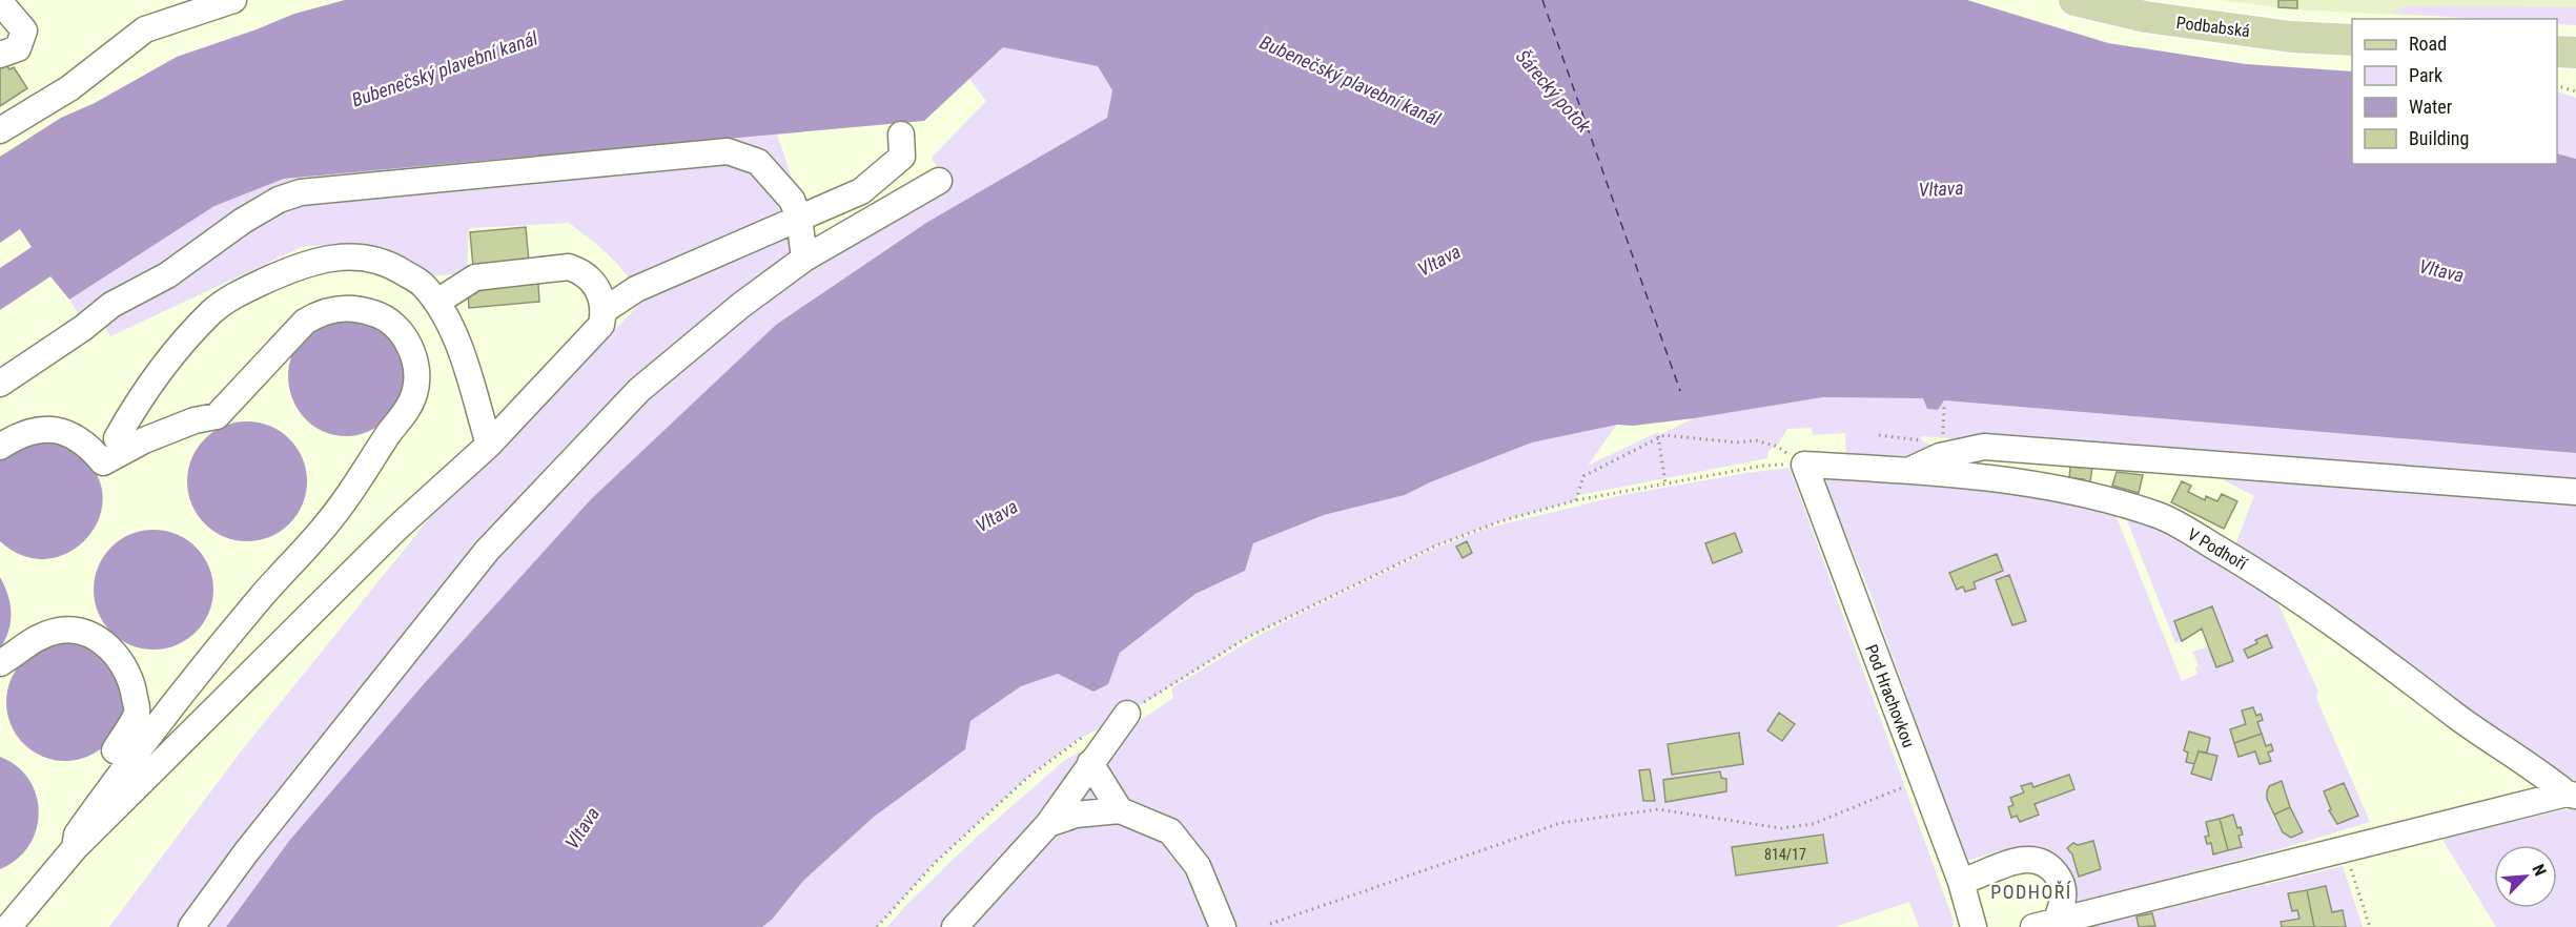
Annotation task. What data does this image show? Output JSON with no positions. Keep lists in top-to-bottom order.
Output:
{
  "streets": {
    "main road": ["Podbabská"],
    "street": ["V Podhoří", "Pod Hrachovkou"]
  },
  "crossings": [
    ["V Podhoří", "Pod Hrachovkou"]
  ],
  "districts": ["PODHOŘÍ"],
  "water": ["Bubenečský plavební kanál", "Šárecký potok", "Vltava"],
  "house_numbers": ["814/17"],
  "legend": [
    "Road",
    "Park",
    "Water",
    "Building"
  ],
  "north": "top right"
}
